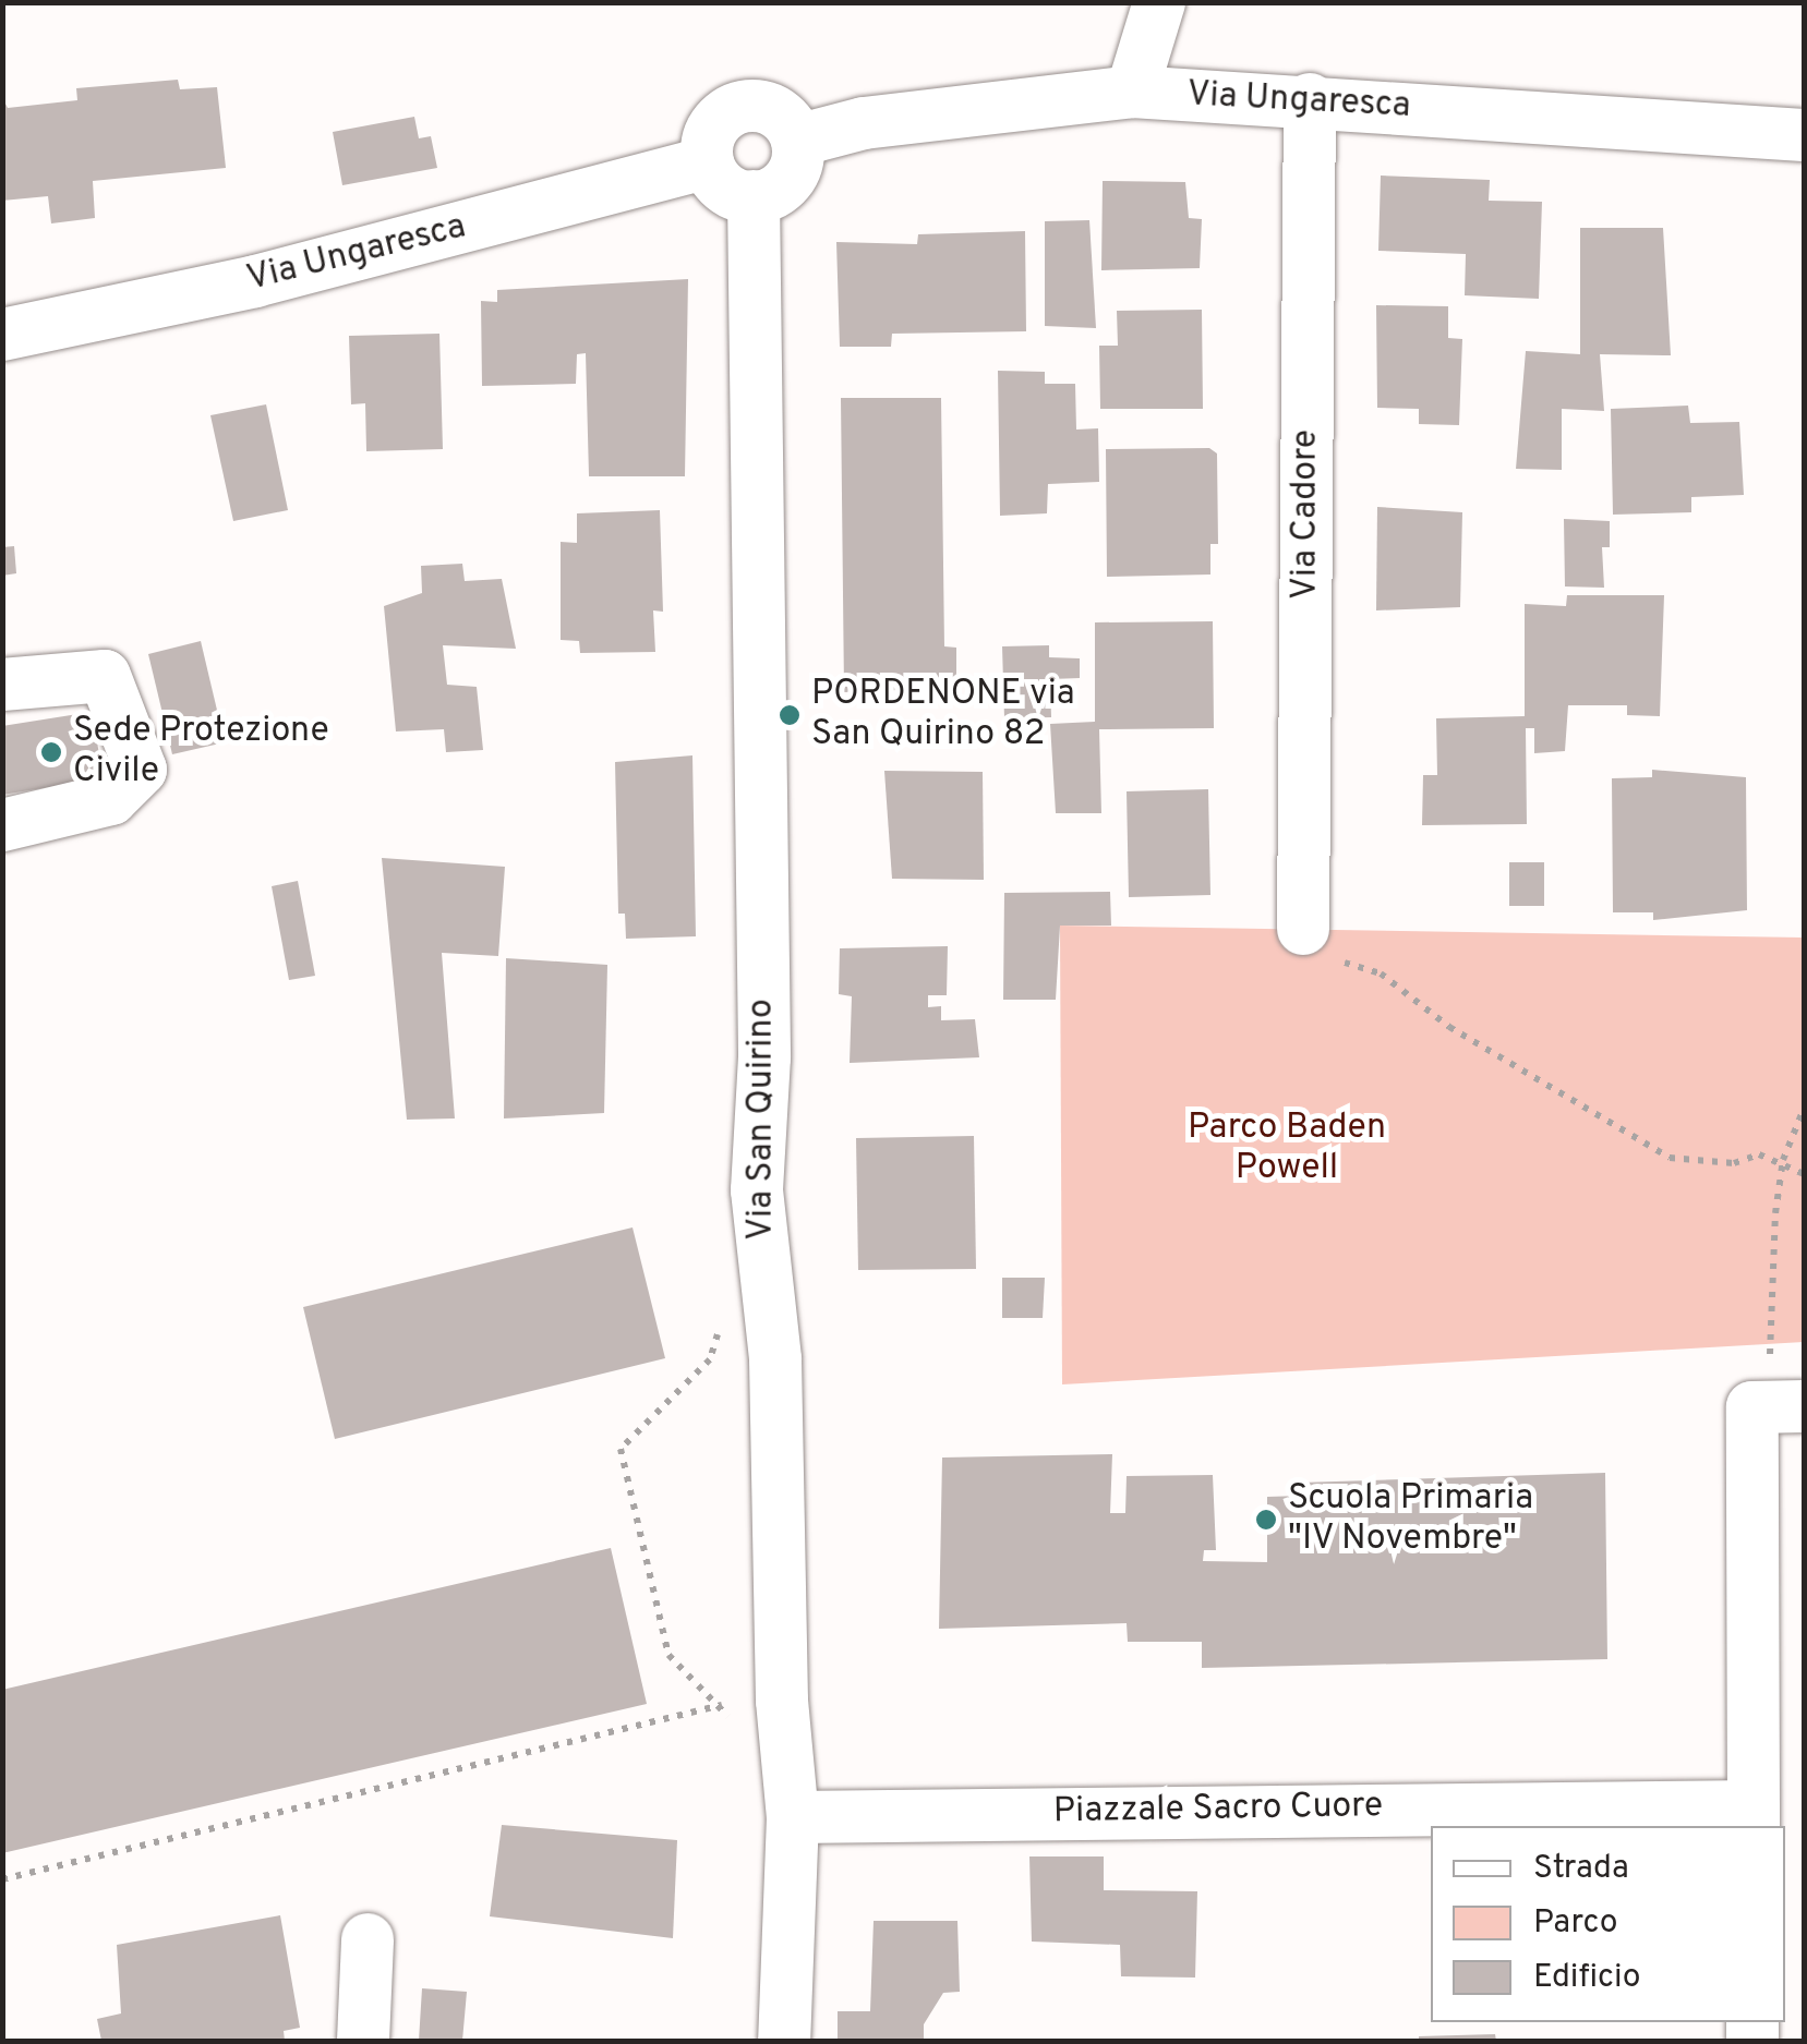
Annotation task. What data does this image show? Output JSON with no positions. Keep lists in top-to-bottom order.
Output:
{
  "streets": {
    "street": [
      "Via Ungaresca",
      "Via Cadore",
      "Via San Quirino",
      "Piazzale Sacro Cuore"
    ]
  },
  "crossings": [
    ["Via Ungaresca", "Via Cadore"],
    ["Via Ungaresca", "Via San Quirino"],
    ["Via San Quirino", "Piazzale Sacro Cuore"]
  ],
  "parks": ["Parco Baden Powell"],
  "places": ["PORDENONE via San Quirino 82", "Sede Protezione Civile", "Scuola Primaria \"IV Novembre\""],
  "legend": ["Strada", "Parco", "Edificio"]
}
